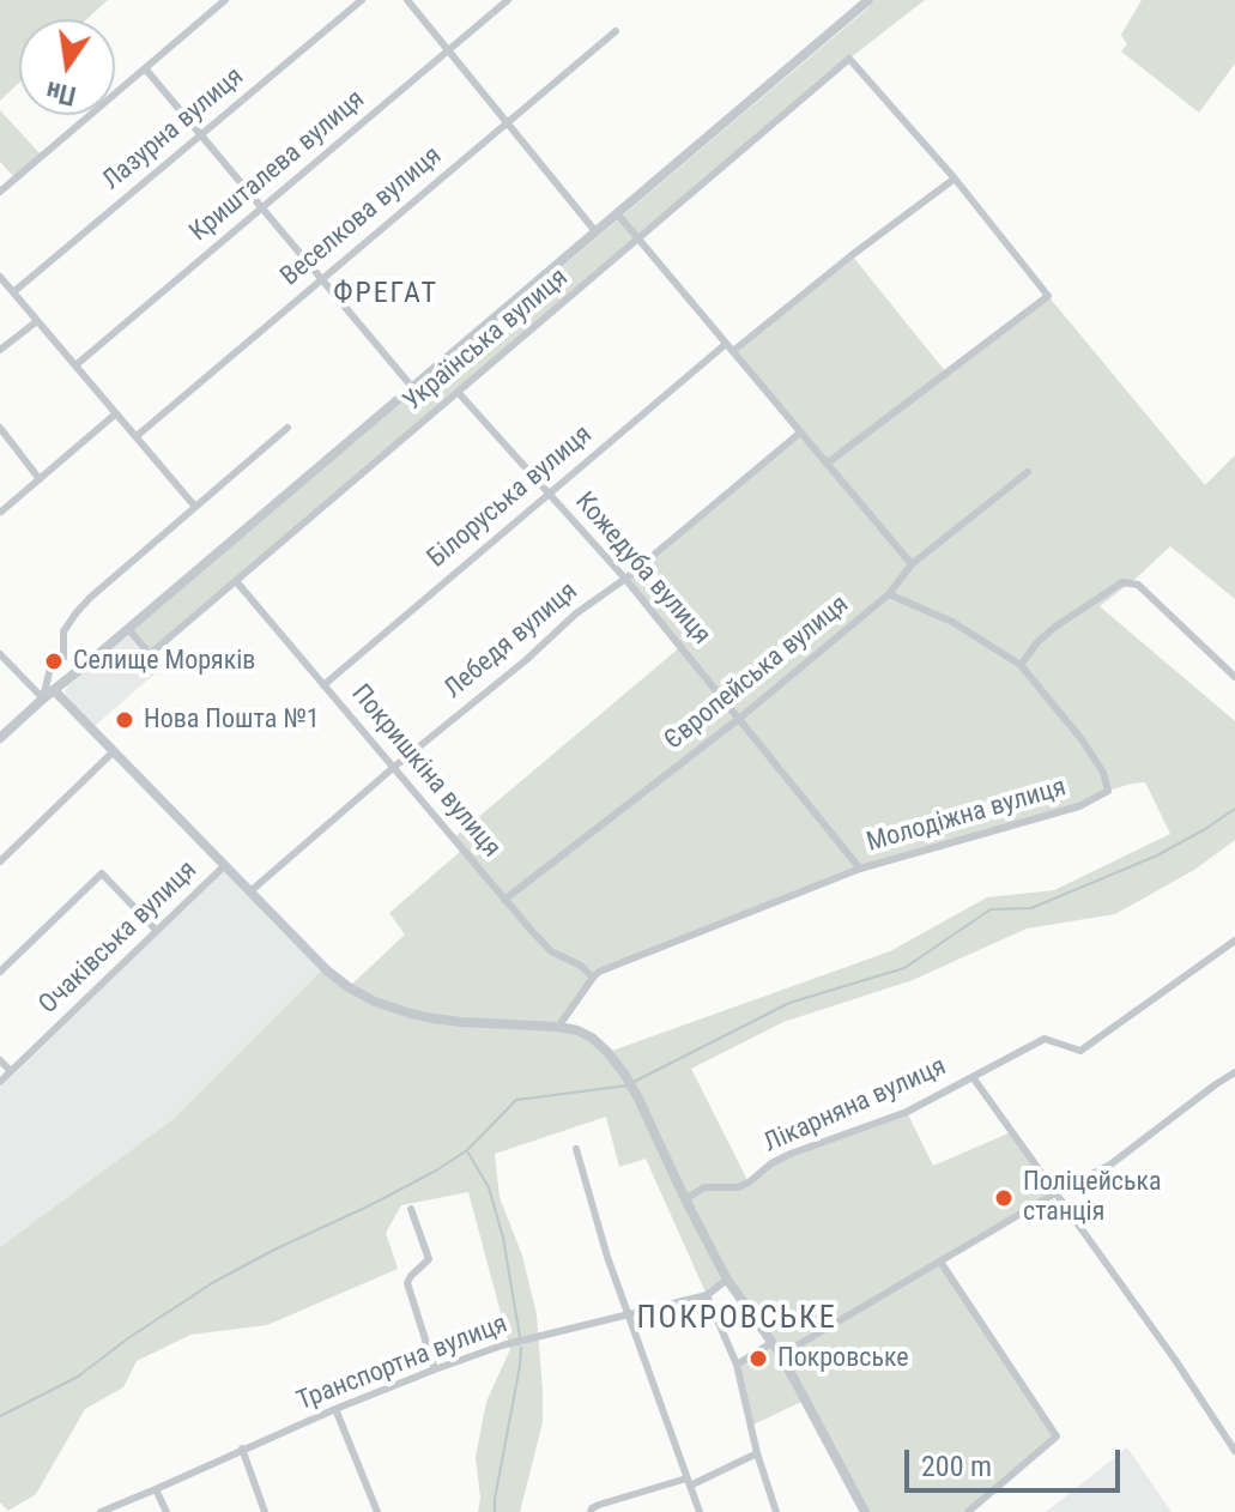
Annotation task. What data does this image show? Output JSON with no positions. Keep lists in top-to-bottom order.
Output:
{
  "streets": {
    "street": [
      "Лазурна вулиця",
      "Кришталева вулиця",
      "Веселкова вулиця",
      "Українська вулиця",
      "Білоруська вулиця",
      "Кожедуба вулиця",
      "Лебедя вулиця",
      "Європейська вулиця",
      "Покришкіна вулиця",
      "Молодіжна вулиця",
      "Очаківська вулиця",
      "Лікарняна вулиця",
      "Транспортна вулиця"
    ]
  },
  "crossings": [
    ["Українська вулиця", "Кожедуба вулиця"],
    ["Українська вулиця", "Покришкіна вулиця"],
    ["Білоруська вулиця", "Кожедуба вулиця"],
    ["Білоруська вулиця", "Покришкіна вулиця"],
    ["Кожедуба вулиця", "Лебедя вулиця"],
    ["Кожедуба вулиця", "Європейська вулиця"],
    ["Кожедуба вулиця", "Молодіжна вулиця"],
    ["Лебедя вулиця", "Покришкіна вулиця"],
    ["Європейська вулиця", "Покришкіна вулиця"],
    ["Покришкіна вулиця", "Молодіжна вулиця"]
  ],
  "districts": ["ФРЕГАТ", "ПОКРОВСЬКЕ"],
  "places": [
    "Селище Моряків",
    "Нова Пошта №1",
    "Поліцейська станція",
    "Покровське"
  ],
  "scale_bar": "200 m",
  "north": "bottom"
}
